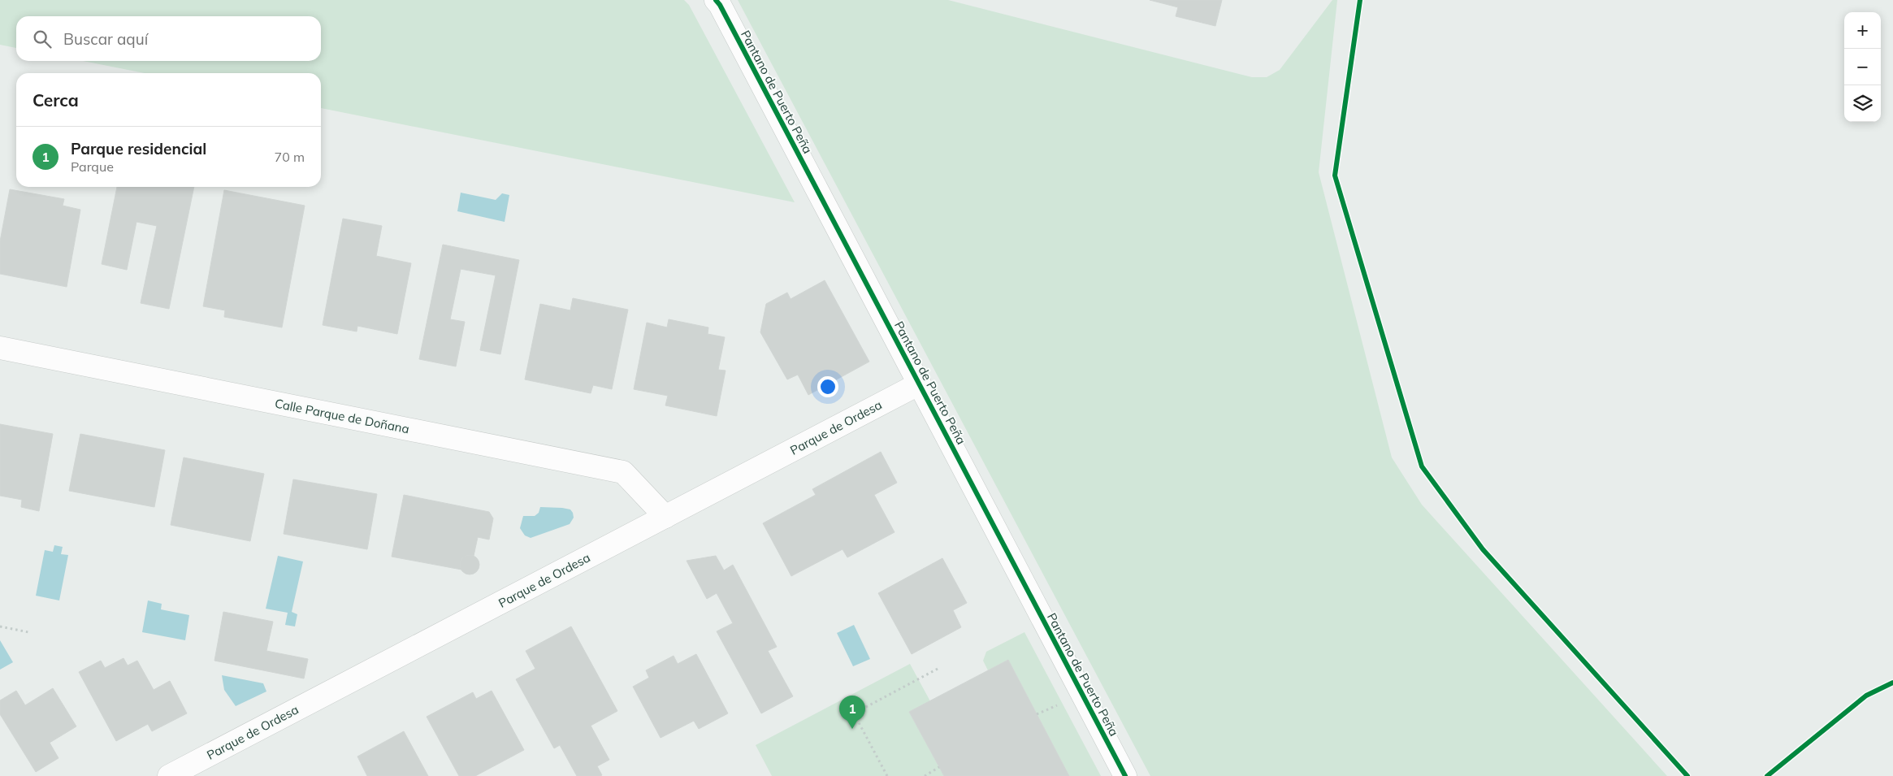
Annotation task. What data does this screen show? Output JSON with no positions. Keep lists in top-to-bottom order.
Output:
{
  "streets": {
    "street": ["Pantano de Puerto Peña", "Calle Parque de Doñana", "Parque de Ordesa"]
  },
  "crossings": [
    ["Pantano de Puerto Peña", "Parque de Ordesa"],
    ["Calle Parque de Doñana", "Parque de Ordesa"]
  ],
  "page": {
    "map_buttons": ["+", "−"],
    "search": "Buscar aquí",
    "heading": "Cerca",
    "list": [
      {
        "mark": "1",
        "name": "Parque residencial",
        "note": "Parque",
        "value": "70 m"
      }
    ],
    "pins": "1"
  }
}
